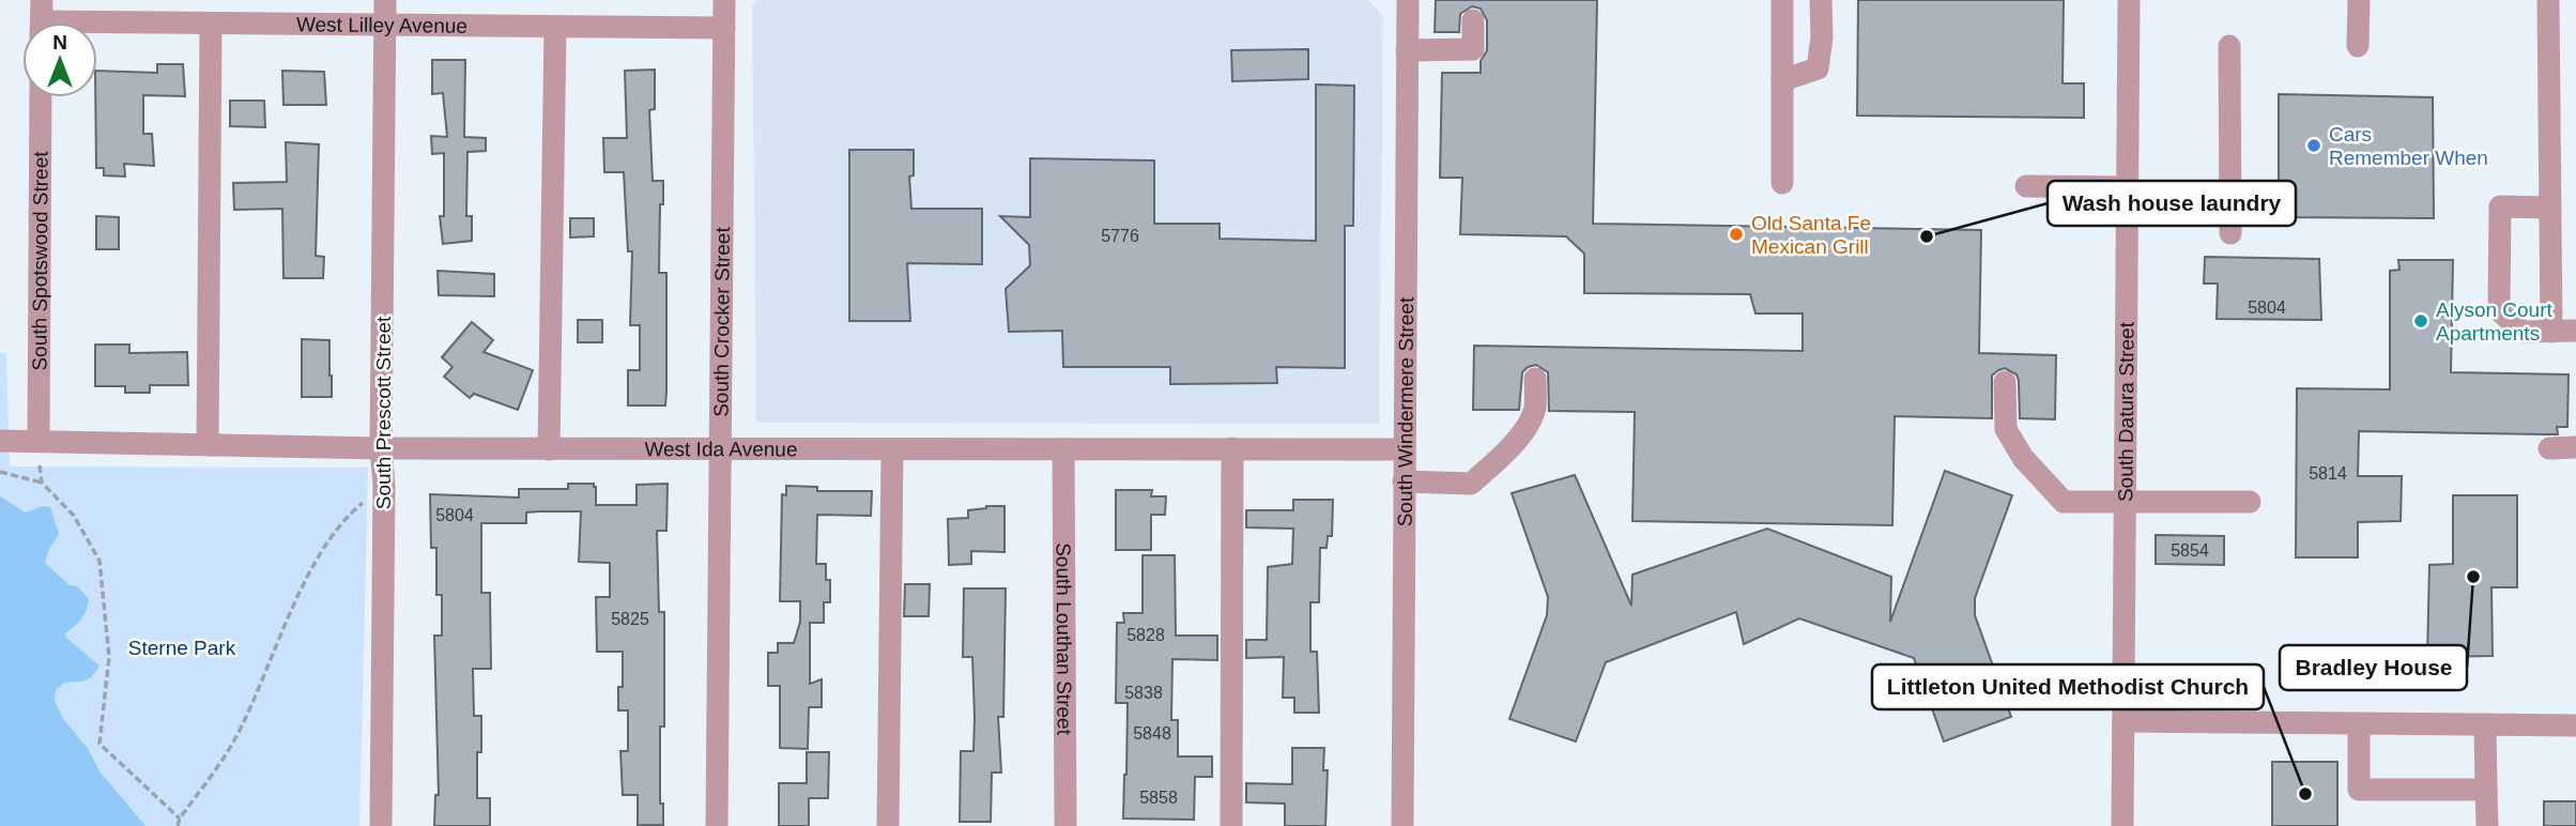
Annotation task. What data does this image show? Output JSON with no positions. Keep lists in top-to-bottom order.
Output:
{
  "streets": {
    "street": [
      "West Lilley Avenue",
      "South Spotswood Street",
      "South Crocker Street",
      "South Prescott Street",
      "South Windermere Street",
      "South Datura Street",
      "West Ida Avenue",
      "South Louthan Street"
    ]
  },
  "crossings": [
    ["West Lilley Avenue", "South Crocker Street"],
    ["West Lilley Avenue", "South Prescott Street"],
    ["South Spotswood Street", "West Ida Avenue"],
    ["South Crocker Street", "West Ida Avenue"],
    ["South Prescott Street", "West Ida Avenue"],
    ["South Windermere Street", "West Ida Avenue"],
    ["West Ida Avenue", "South Louthan Street"]
  ],
  "parks": ["Sterne Park"],
  "places": [
    "Cars Remember When",
    "Old Santa Fe Mexican Grill",
    "Wash house laundry",
    "Alyson Court Apartments",
    "Bradley House",
    "Littleton United Methodist Church"
  ],
  "house_numbers": [
    "5776",
    "5804",
    "5814",
    "5804",
    "5854",
    "5825",
    "5828",
    "5838",
    "5848",
    "5858"
  ],
  "north": "top"
}
